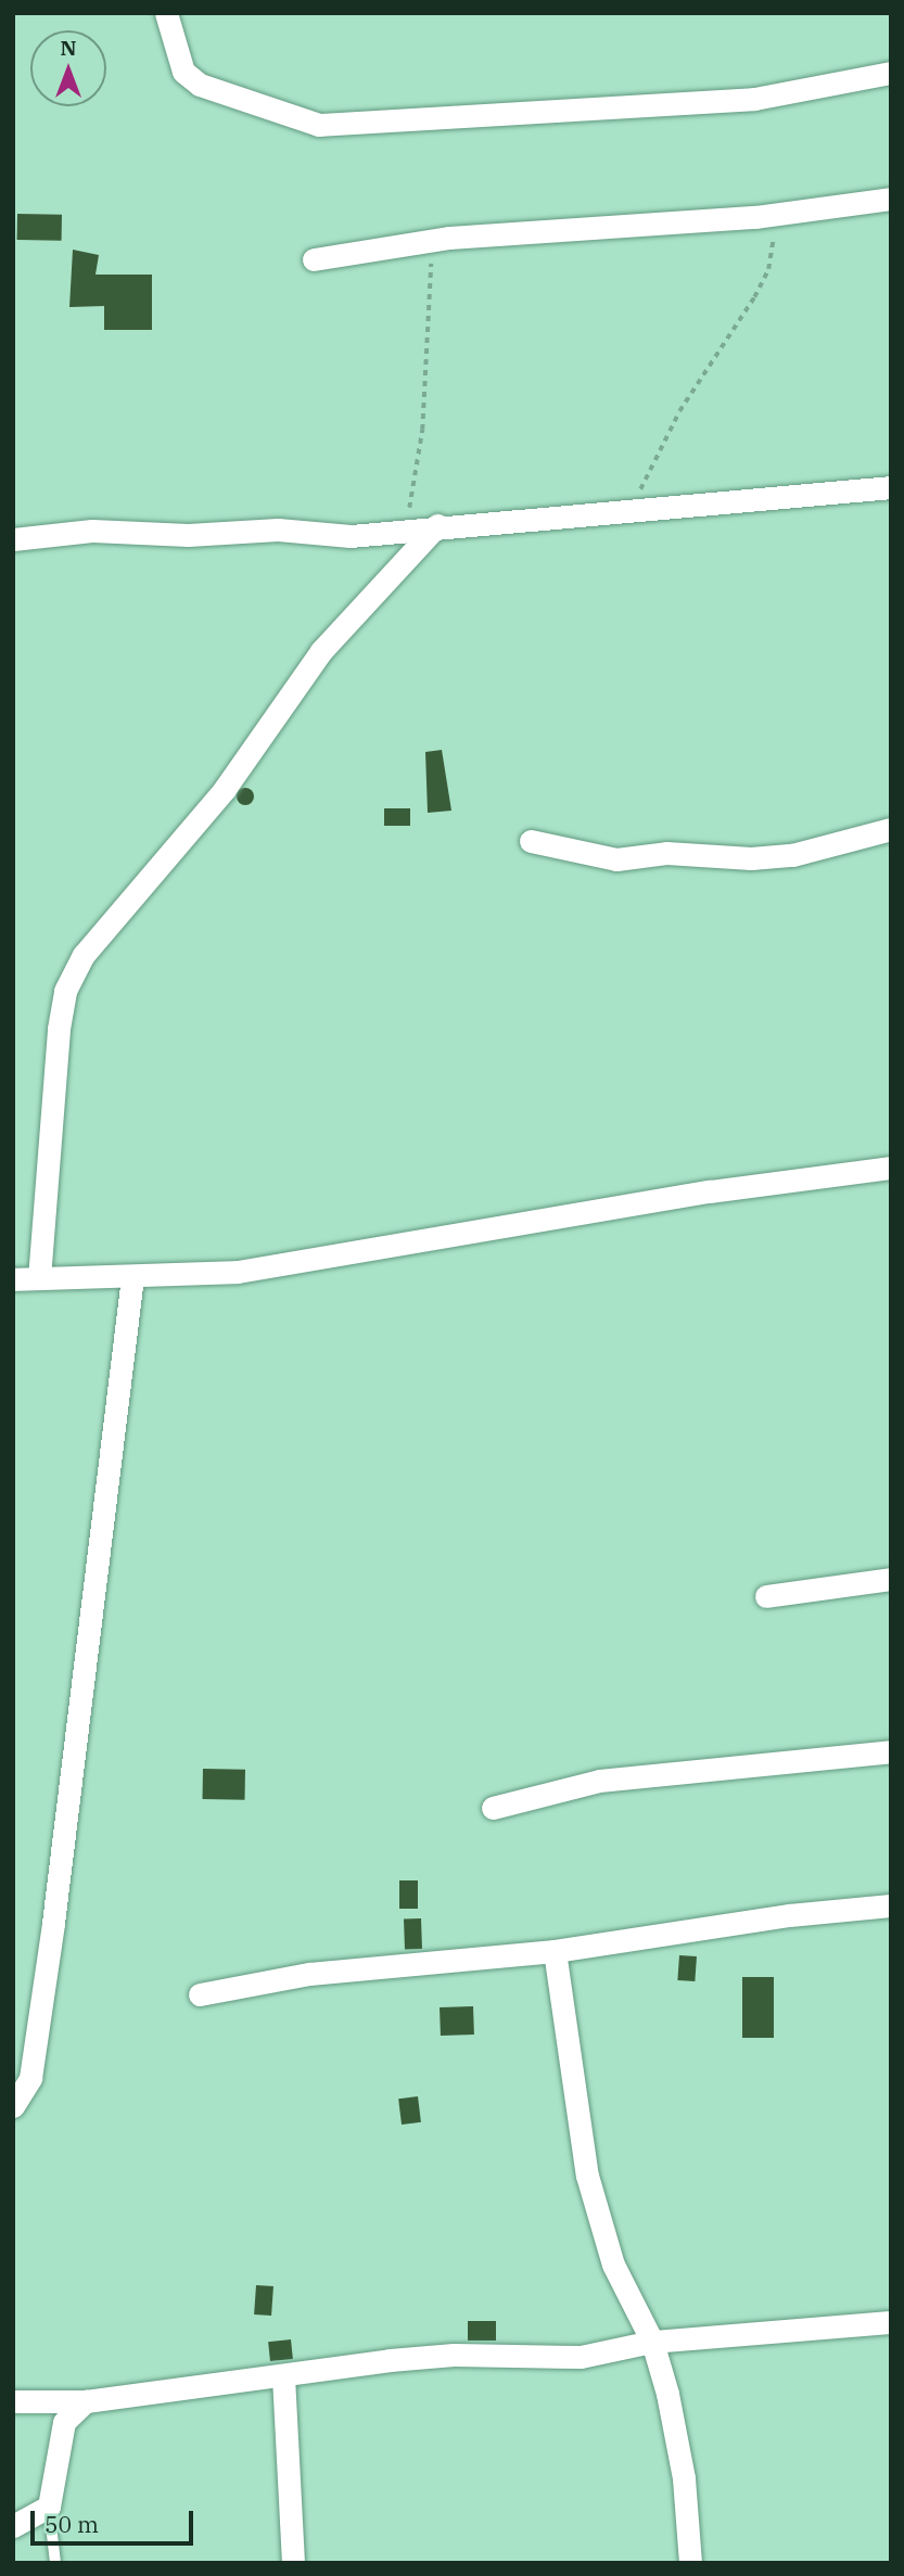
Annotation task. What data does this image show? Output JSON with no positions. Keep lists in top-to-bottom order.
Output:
{
  "scale_bar": "50 m",
  "north": "top"
}
